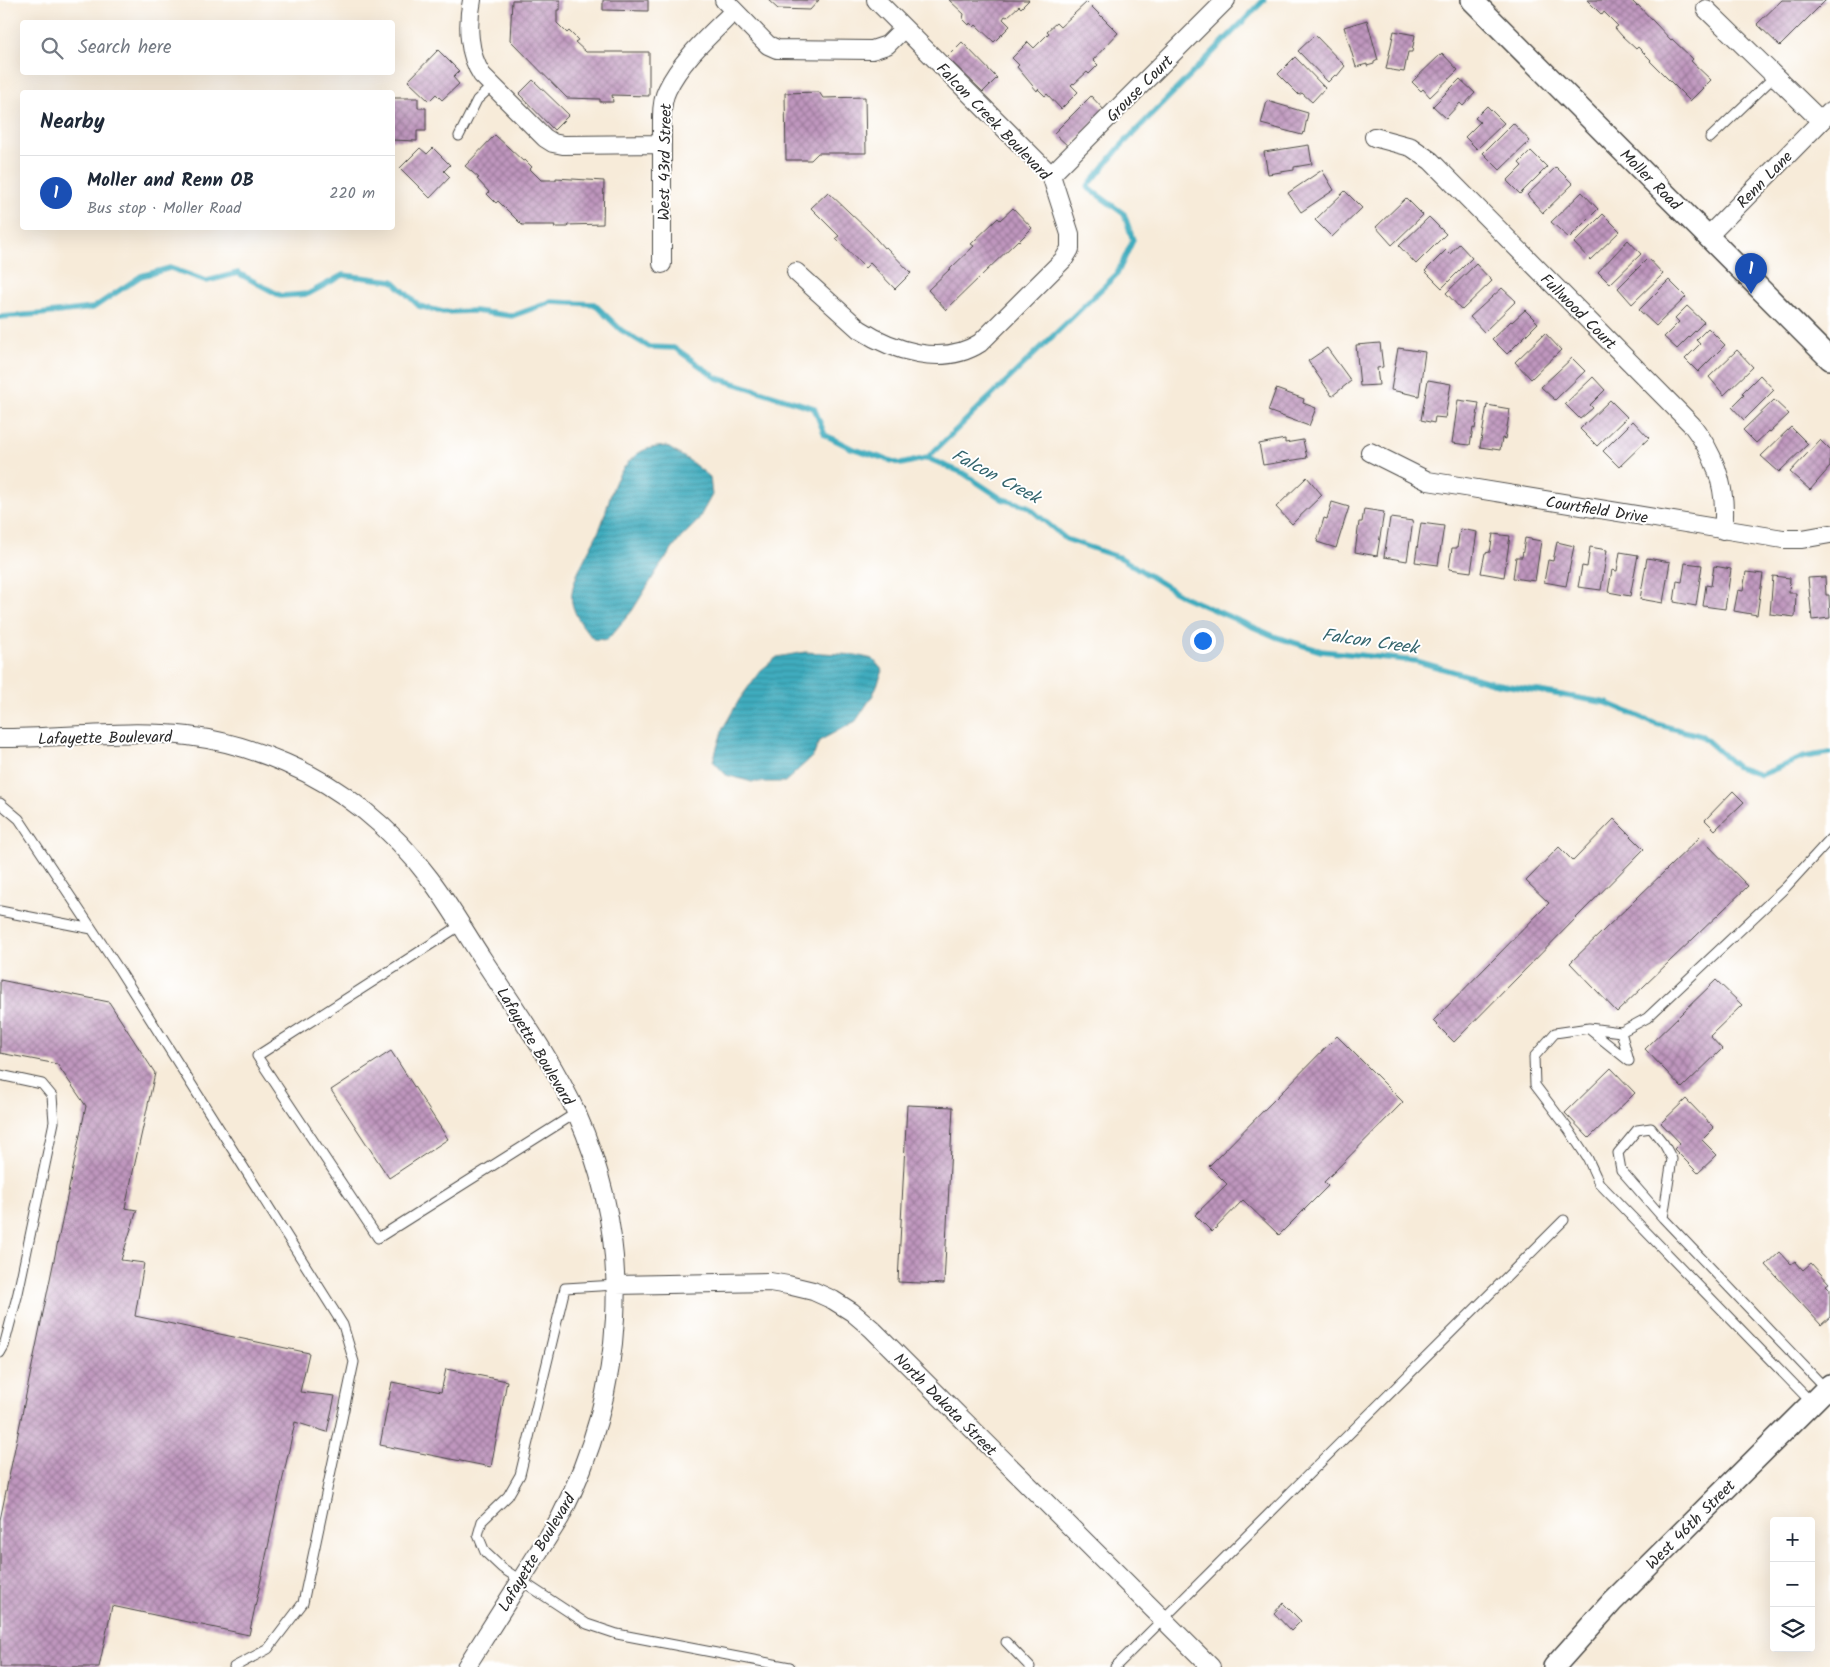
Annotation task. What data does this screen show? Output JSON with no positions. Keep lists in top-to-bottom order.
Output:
{
  "streets": {
    "street": [
      "Grouse Court",
      "Falcon Creek Boulevard",
      "West 43rd Street",
      "Moller Road",
      "Renn Lane",
      "Fullwood Court",
      "Courtfield Drive",
      "Lafayette Boulevard",
      "North Dakota Street",
      "West 46th Street"
    ]
  },
  "crossings": [
    ["Grouse Court", "Falcon Creek Boulevard"],
    ["Moller Road", "Renn Lane"],
    ["Fullwood Court", "Courtfield Drive"],
    ["Lafayette Boulevard", "North Dakota Street"]
  ],
  "water": ["Falcon Creek"],
  "page": {
    "search": "Search here",
    "heading": "Nearby",
    "list": [
      {
        "mark": "1",
        "name": "Moller and Renn OB",
        "note": "Bus stop · Moller Road",
        "value": "220 m"
      }
    ],
    "pins": "1",
    "map_buttons": ["+", "−"]
  }
}
